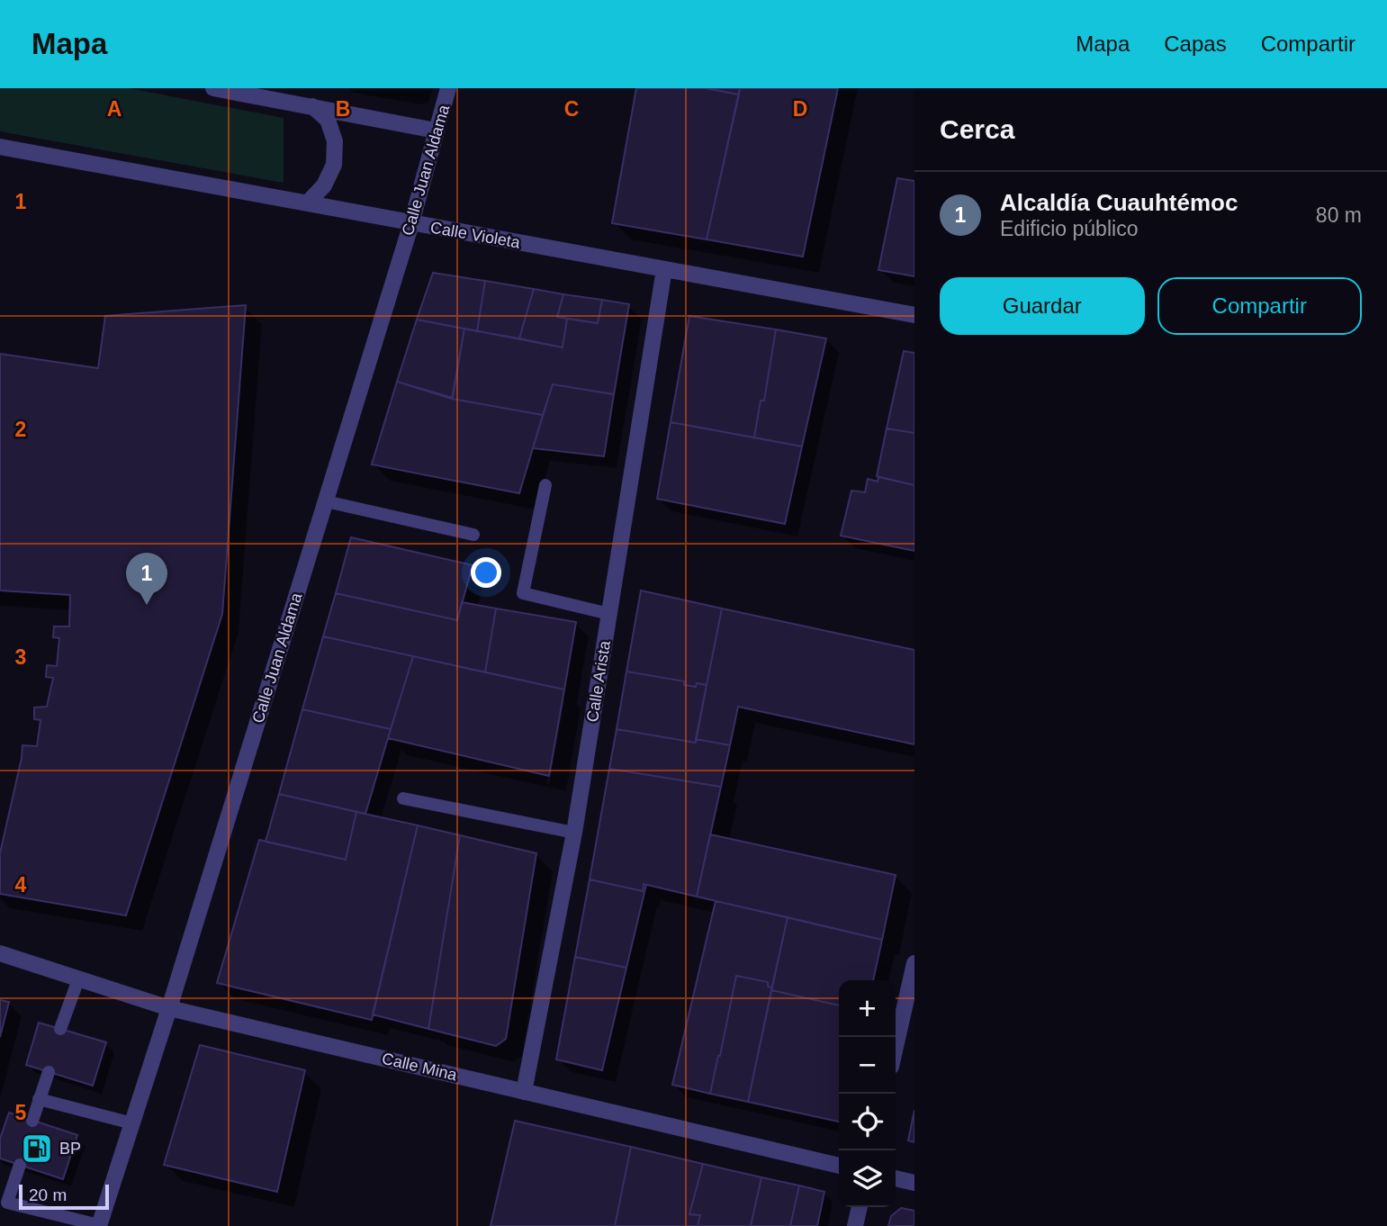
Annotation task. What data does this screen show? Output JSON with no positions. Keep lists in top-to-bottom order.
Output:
{
  "streets": {
    "street": [
      "Calle Juan Aldama",
      "Calle Violeta",
      "Calle Arista",
      "Calle Mina"
    ]
  },
  "crossings": [
    ["Calle Juan Aldama", "Calle Violeta"],
    ["Calle Juan Aldama", "Calle Mina"],
    ["Calle Violeta", "Calle Arista"],
    ["Calle Arista", "Calle Mina"]
  ],
  "places": {
    "fuel station": ["BP"]
  },
  "scale_bar": "20 m",
  "page": {
    "header": "Mapa",
    "nav": ["Mapa", "Capas", "Compartir"],
    "heading": "Cerca",
    "list": [
      {
        "mark": "1",
        "name": "Alcaldía Cuauhtémoc",
        "note": "Edificio público",
        "value": "80 m"
      }
    ],
    "buttons": ["Guardar", "Compartir"],
    "pins": "1",
    "map_buttons": ["+", "−"],
    "scale": "20 m"
  },
  "grid": {
    "columns": [
      "A",
      "B",
      "C",
      "D"
    ],
    "rows": [
      "1",
      "2",
      "3",
      "4",
      "5"
    ]
  }
}
